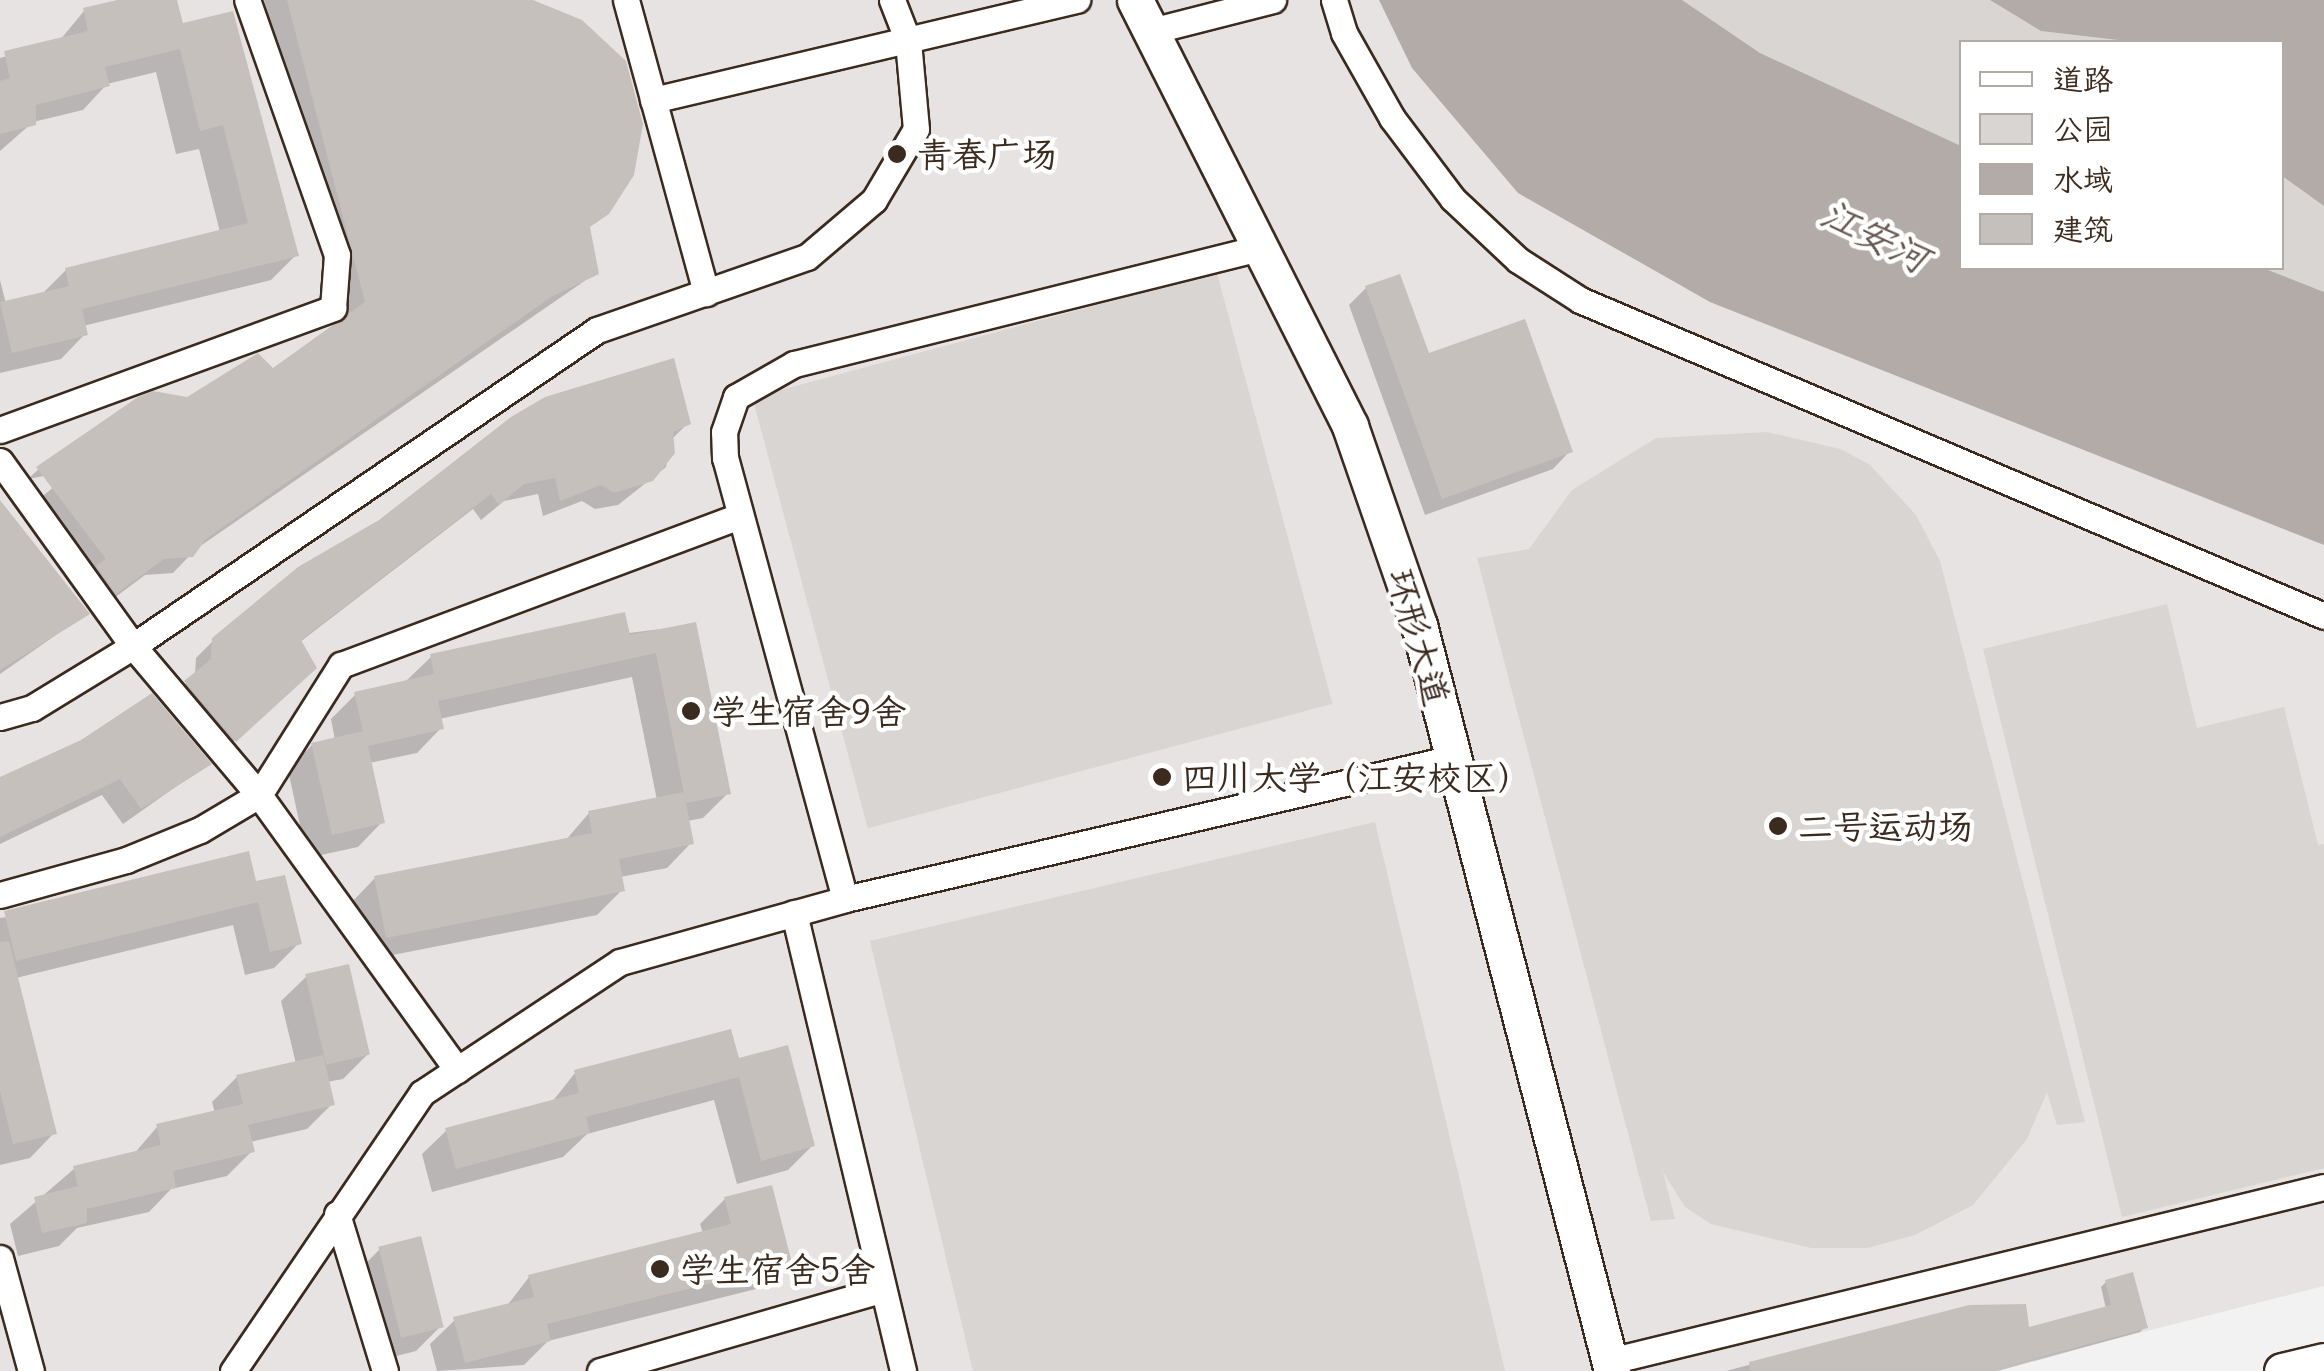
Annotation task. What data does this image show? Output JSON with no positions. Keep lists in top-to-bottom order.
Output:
{
  "streets": {
    "street": ["环形大道"]
  },
  "water": ["江安河"],
  "places": [
    "青春广场",
    "学生宿舍9舍",
    "四川大学（江安校区）",
    "二号运动场",
    "学生宿舍5舍"
  ],
  "legend": [
    "道路",
    "公园",
    "水域",
    "建筑"
  ]
}
